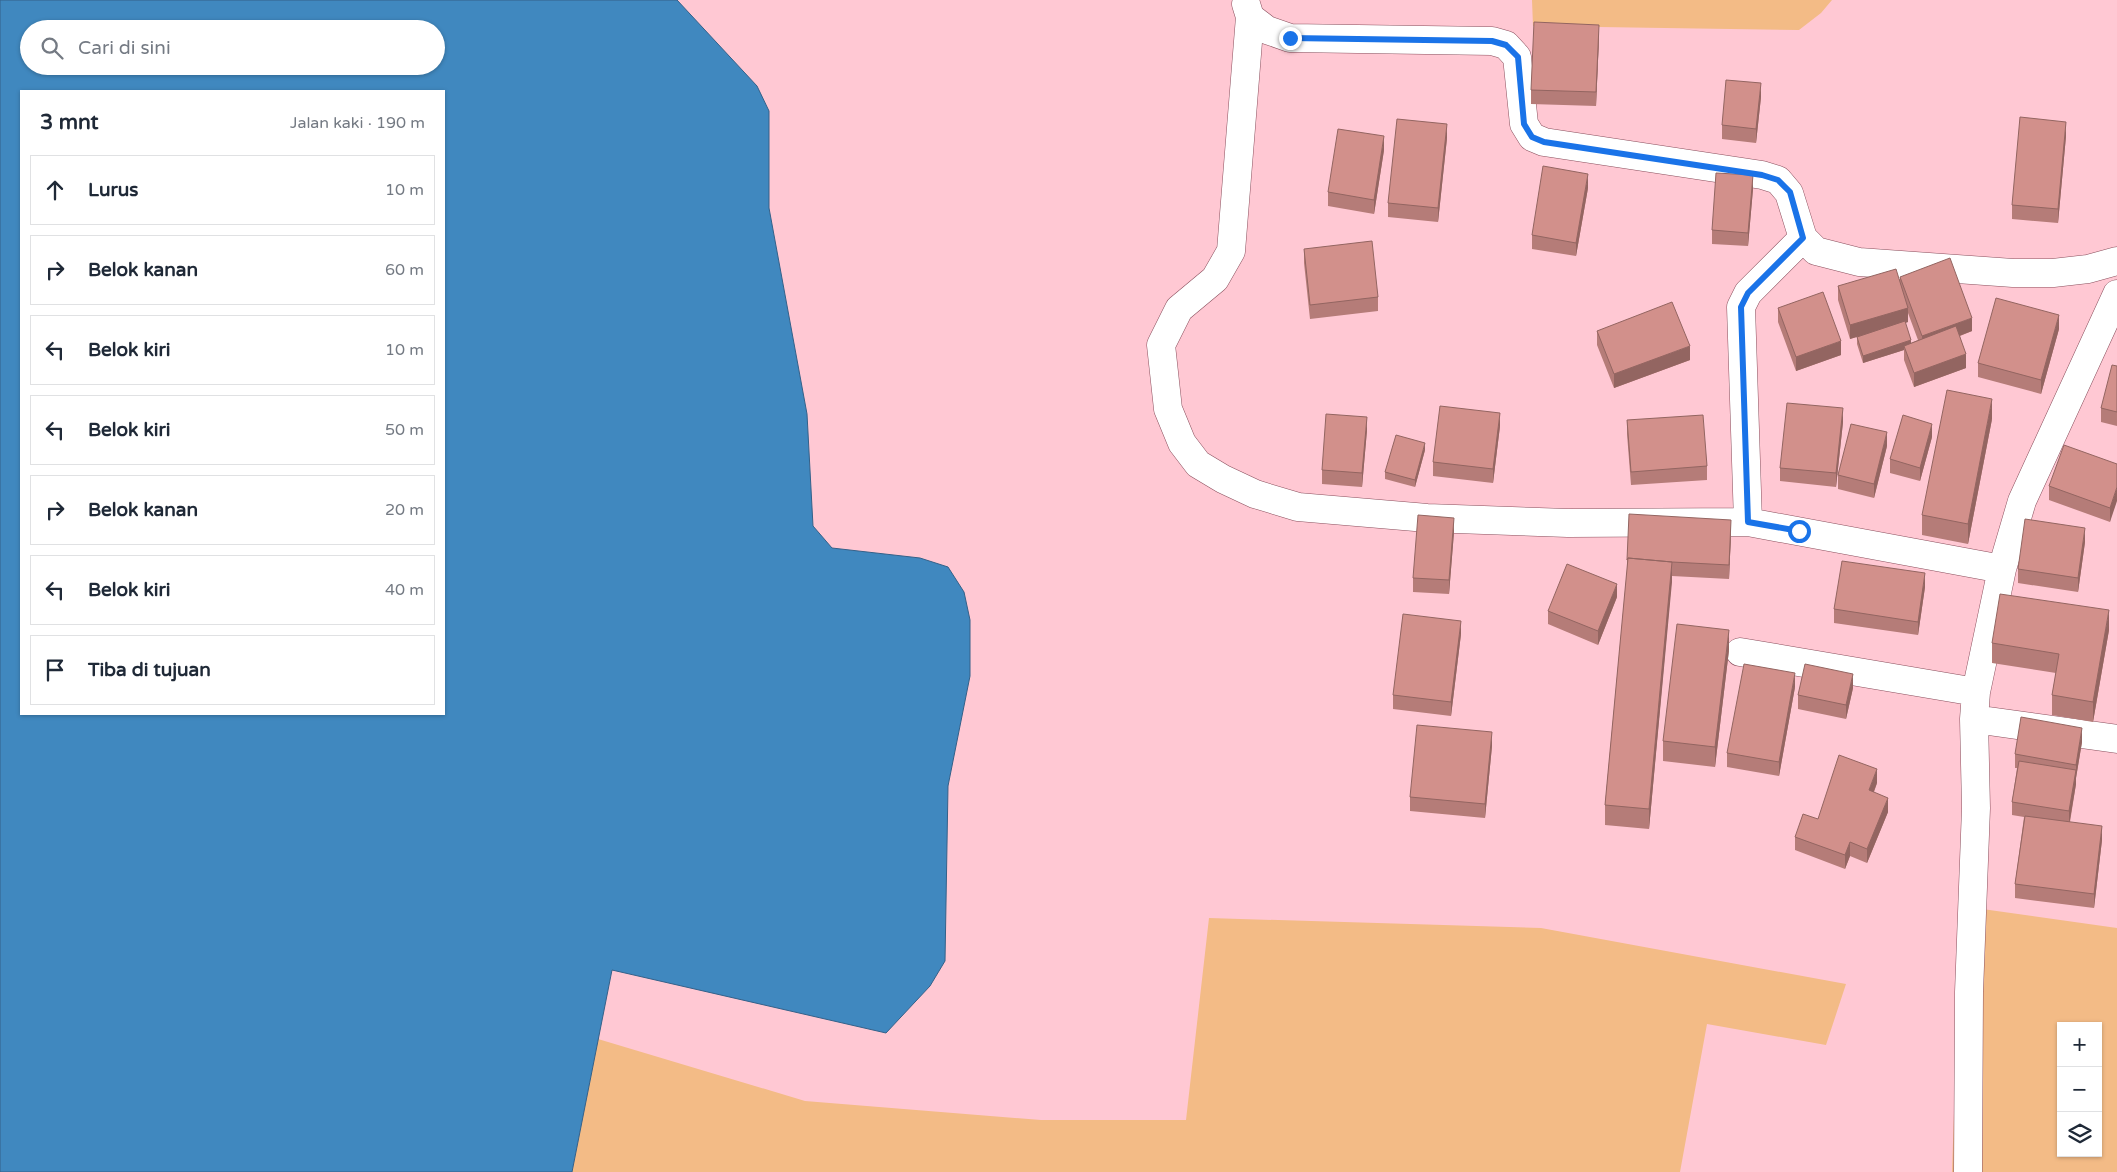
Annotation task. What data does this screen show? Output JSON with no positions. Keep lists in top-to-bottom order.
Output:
{
  "page": {
    "search": "Cari di sini",
    "heading": ["3 mnt", "Jalan kaki · 190 m"],
    "list": [
      ["Lurus", "10 m"],
      ["Belok kanan", "60 m"],
      ["Belok kiri", "10 m"],
      ["Belok kiri", "50 m"],
      ["Belok kanan", "20 m"],
      ["Belok kiri", "40 m"],
      "Tiba di tujuan"
    ],
    "map_buttons": ["+", "−"]
  }
}
